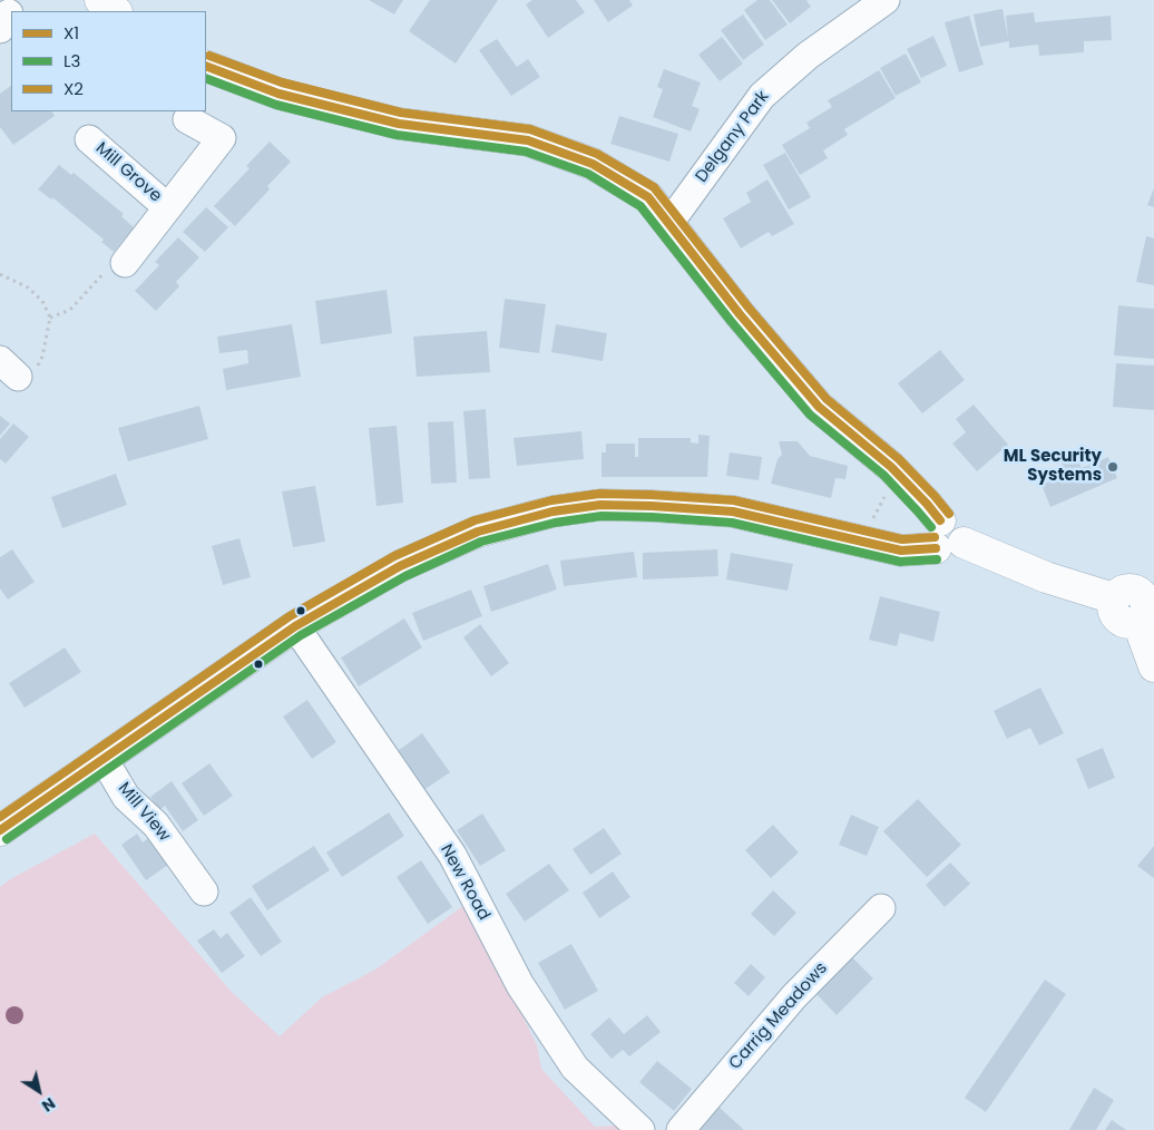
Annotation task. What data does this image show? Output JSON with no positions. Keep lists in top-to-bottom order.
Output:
{
  "streets": {
    "street": [
      "Delgany Park",
      "Mill Grove",
      "Mill View",
      "New Road",
      "Carrig Meadows"
    ]
  },
  "places": ["ML Security Systems"],
  "lines": ["transit line X2", "transit line X1", "transit line L3"],
  "legend": ["X1", "L3", "X2"],
  "north": "bottom right"
}
